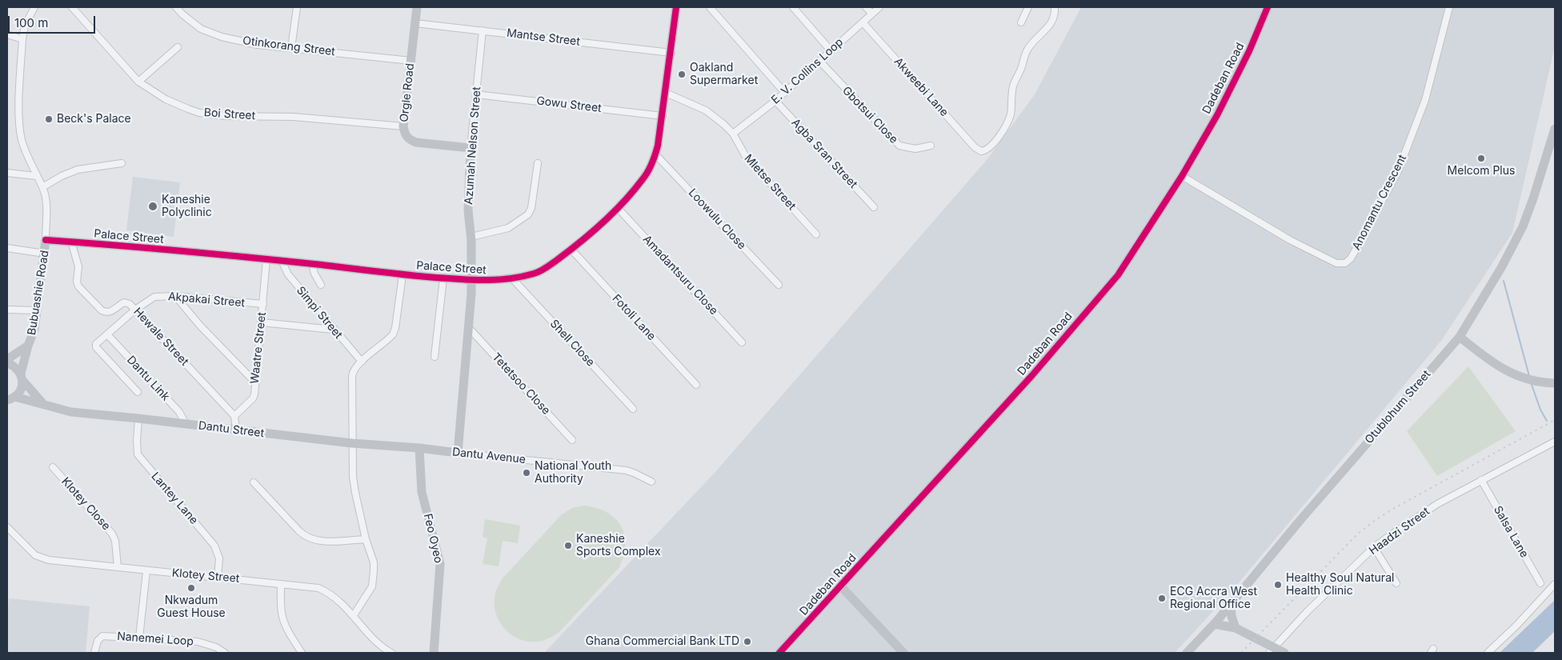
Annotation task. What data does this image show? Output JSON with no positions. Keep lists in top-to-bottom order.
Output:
{
  "streets": {
    "street": [
      "Mantse Street",
      "Otinkorang Street",
      "E. V. Collins Loop",
      "Dadeban Road",
      "Akweebi Lane",
      "Orgle Road",
      "Gowu Street",
      "Boi Street",
      "Gbotsui Close",
      "Azumah Nelson Street",
      "Agba Sran Street",
      "Mletse Street",
      "Anomantu Crescent",
      "Loowulu Close",
      "Palace Street",
      "Amadantsuru Close",
      "Bubuashie Road",
      "Akpakai Street",
      "Simpi Street",
      "Fotoli Lane",
      "Hewale Street",
      "Shell Close",
      "Waatre Street",
      "Dantu Link",
      "Tetetsoo Close",
      "Otublohum Street",
      "Dantu Street",
      "Dantu Avenue",
      "Lantey Lane",
      "Klotey Close",
      "Haadzi Street",
      "Salsa Lane",
      "Feo Oyeo",
      "Klotey Street",
      "Nanemei Loop"
    ]
  },
  "crossings": [
    ["Mantse Street", "Orgle Road"],
    ["Mantse Street", "Azumah Nelson Street"],
    ["Mantse Street", "Palace Street"],
    ["Otinkorang Street", "Orgle Road"],
    ["E. V. Collins Loop", "Akweebi Lane"],
    ["E. V. Collins Loop", "Gbotsui Close"],
    ["E. V. Collins Loop", "Agba Sran Street"],
    ["E. V. Collins Loop", "Mletse Street"],
    ["Dadeban Road", "Anomantu Crescent"],
    ["Orgle Road", "Boi Street"],
    ["Orgle Road", "Azumah Nelson Street"],
    ["Gowu Street", "Azumah Nelson Street"],
    ["Gowu Street", "Palace Street"],
    ["Azumah Nelson Street", "Palace Street"],
    ["Azumah Nelson Street", "Tetetsoo Close"],
    ["Azumah Nelson Street", "Dantu Avenue"],
    ["Mletse Street", "Palace Street"],
    ["Loowulu Close", "Palace Street"],
    ["Palace Street", "Amadantsuru Close"],
    ["Palace Street", "Bubuashie Road"],
    ["Palace Street", "Simpi Street"],
    ["Palace Street", "Fotoli Lane"],
    ["Palace Street", "Hewale Street"],
    ["Palace Street", "Shell Close"],
    ["Palace Street", "Waatre Street"],
    ["Bubuashie Road", "Dantu Street"],
    ["Akpakai Street", "Hewale Street"],
    ["Akpakai Street", "Waatre Street"],
    ["Akpakai Street", "Dantu Link"],
    ["Hewale Street", "Waatre Street"],
    ["Dantu Link", "Dantu Street"],
    ["Dantu Street", "Dantu Avenue"],
    ["Dantu Street", "Lantey Lane"],
    ["Dantu Street", "Feo Oyeo"],
    ["Dantu Avenue", "Feo Oyeo"],
    ["Lantey Lane", "Klotey Street"],
    ["Klotey Close", "Klotey Street"],
    ["Haadzi Street", "Salsa Lane"]
  ],
  "places": [
    "Oakland Supermarket",
    "Beck's Palace",
    "Melcom Plus",
    "Kaneshie Polyclinic",
    "National Youth Authority",
    "Kaneshie Sports Complex",
    "Healthy Soul Natural Health Clinic",
    "Nkwadum Guest House",
    "ECG Accra West Regional Office",
    "Ghana Commercial Bank LTD"
  ],
  "scale_bar": "100 m"
}
